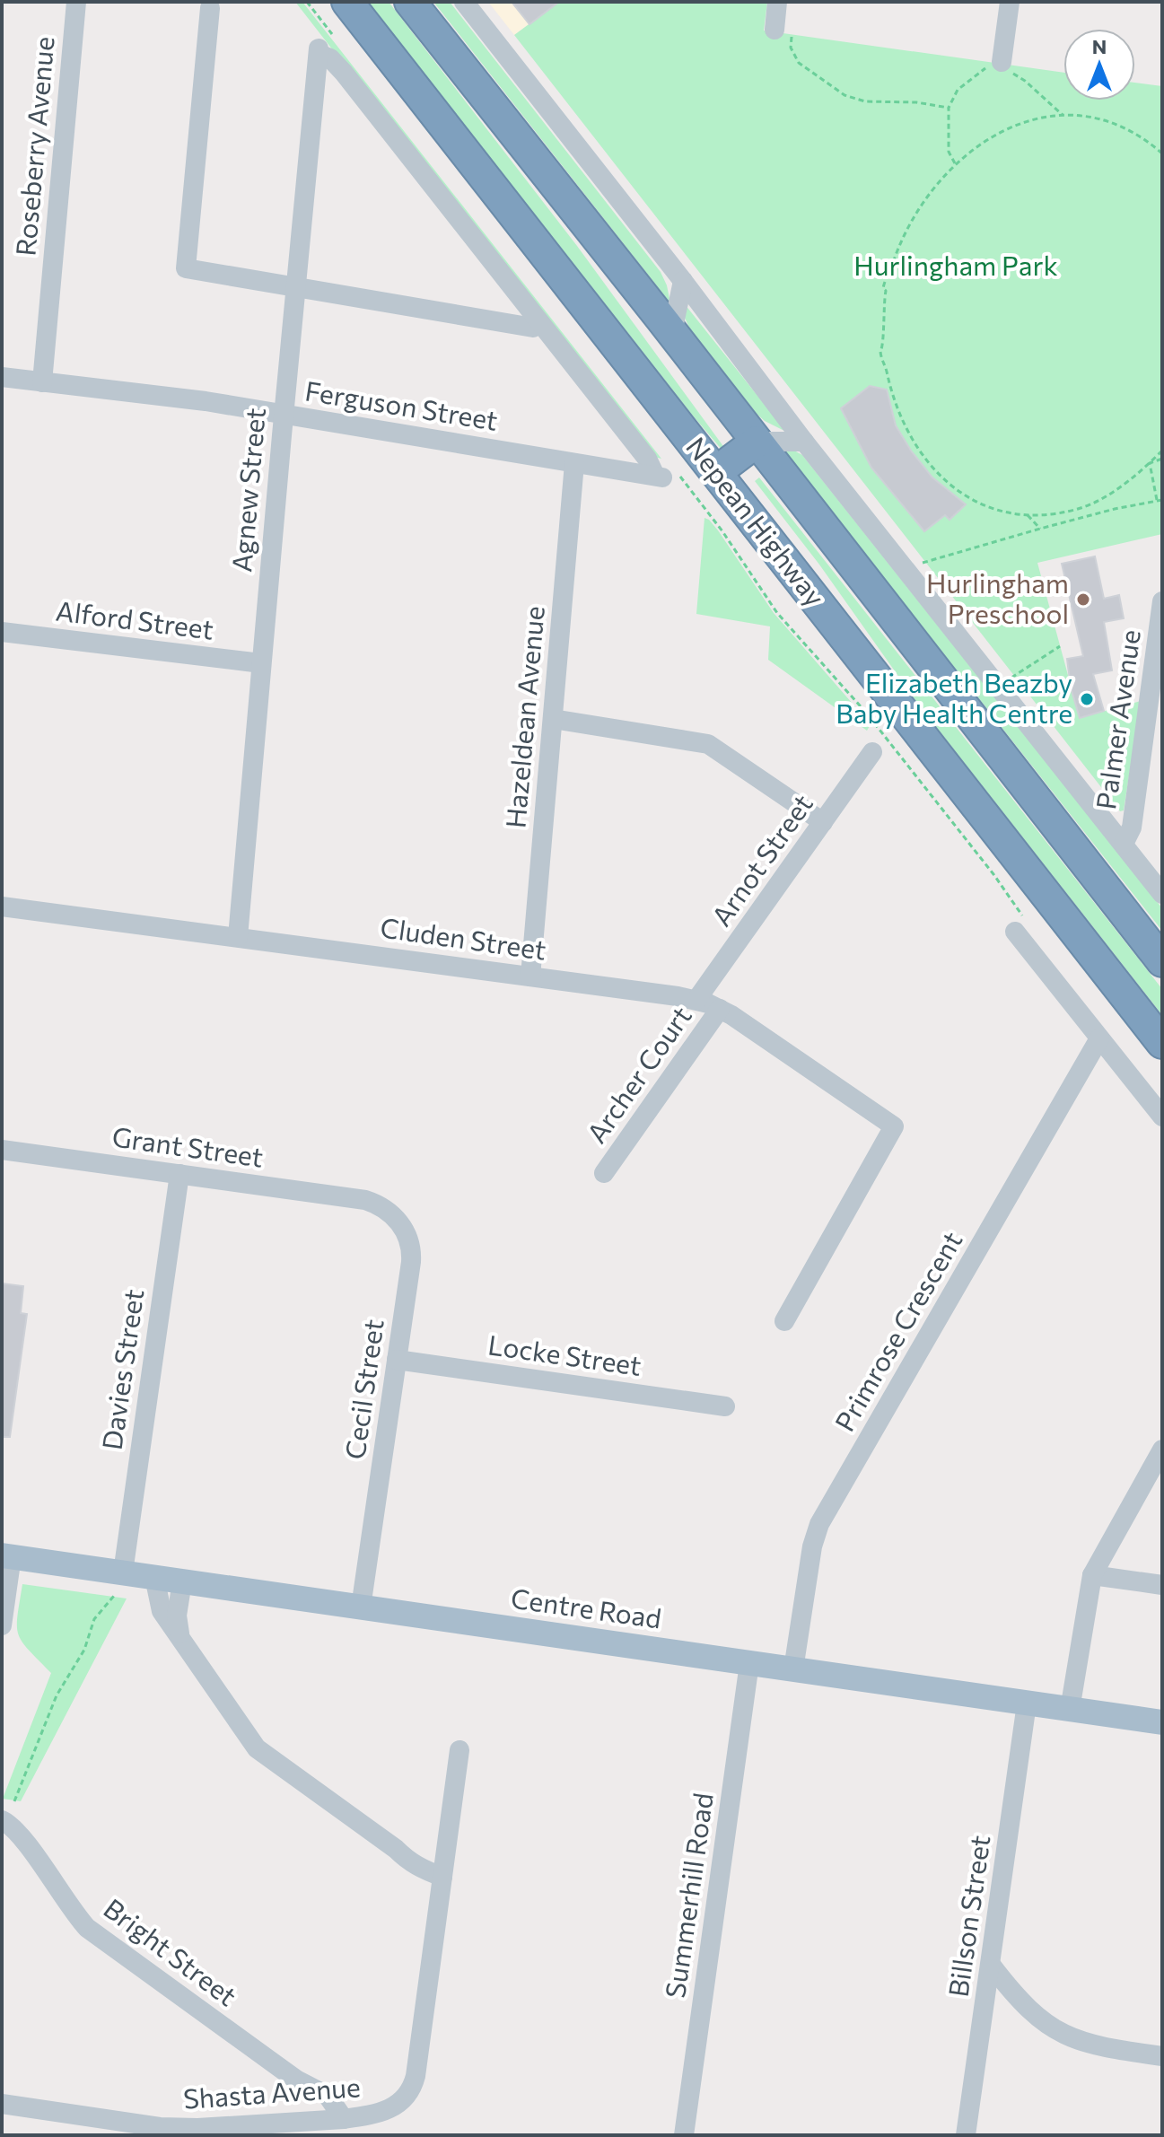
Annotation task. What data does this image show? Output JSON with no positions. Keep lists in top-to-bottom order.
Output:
{
  "streets": {
    "highway": ["Nepean Highway"],
    "main road": ["Centre Road"],
    "street": [
      "Roseberry Avenue",
      "Ferguson Street",
      "Agnew Street",
      "Alford Street",
      "Hazeldean Avenue",
      "Palmer Avenue",
      "Arnot Street",
      "Cluden Street",
      "Archer Court",
      "Grant Street",
      "Primrose Crescent",
      "Locke Street",
      "Davies Street",
      "Cecil Street",
      "Summerhill Road",
      "Billson Street",
      "Bright Street",
      "Shasta Avenue"
    ]
  },
  "crossings": [
    ["Roseberry Avenue", "Ferguson Street"],
    ["Ferguson Street", "Agnew Street"],
    ["Ferguson Street", "Hazeldean Avenue"],
    ["Agnew Street", "Alford Street"],
    ["Agnew Street", "Cluden Street"],
    ["Hazeldean Avenue", "Cluden Street"],
    ["Arnot Street", "Cluden Street"],
    ["Cluden Street", "Archer Court"],
    ["Grant Street", "Davies Street"],
    ["Grant Street", "Cecil Street"],
    ["Primrose Crescent", "Centre Road"],
    ["Locke Street", "Cecil Street"],
    ["Davies Street", "Centre Road"],
    ["Cecil Street", "Centre Road"],
    ["Centre Road", "Summerhill Road"],
    ["Centre Road", "Billson Street"],
    ["Bright Street", "Shasta Avenue"]
  ],
  "parks": ["Hurlingham Park"],
  "places": ["Hurlingham Preschool", "Elizabeth Beazby Baby Health Centre"],
  "north": "top"
}
